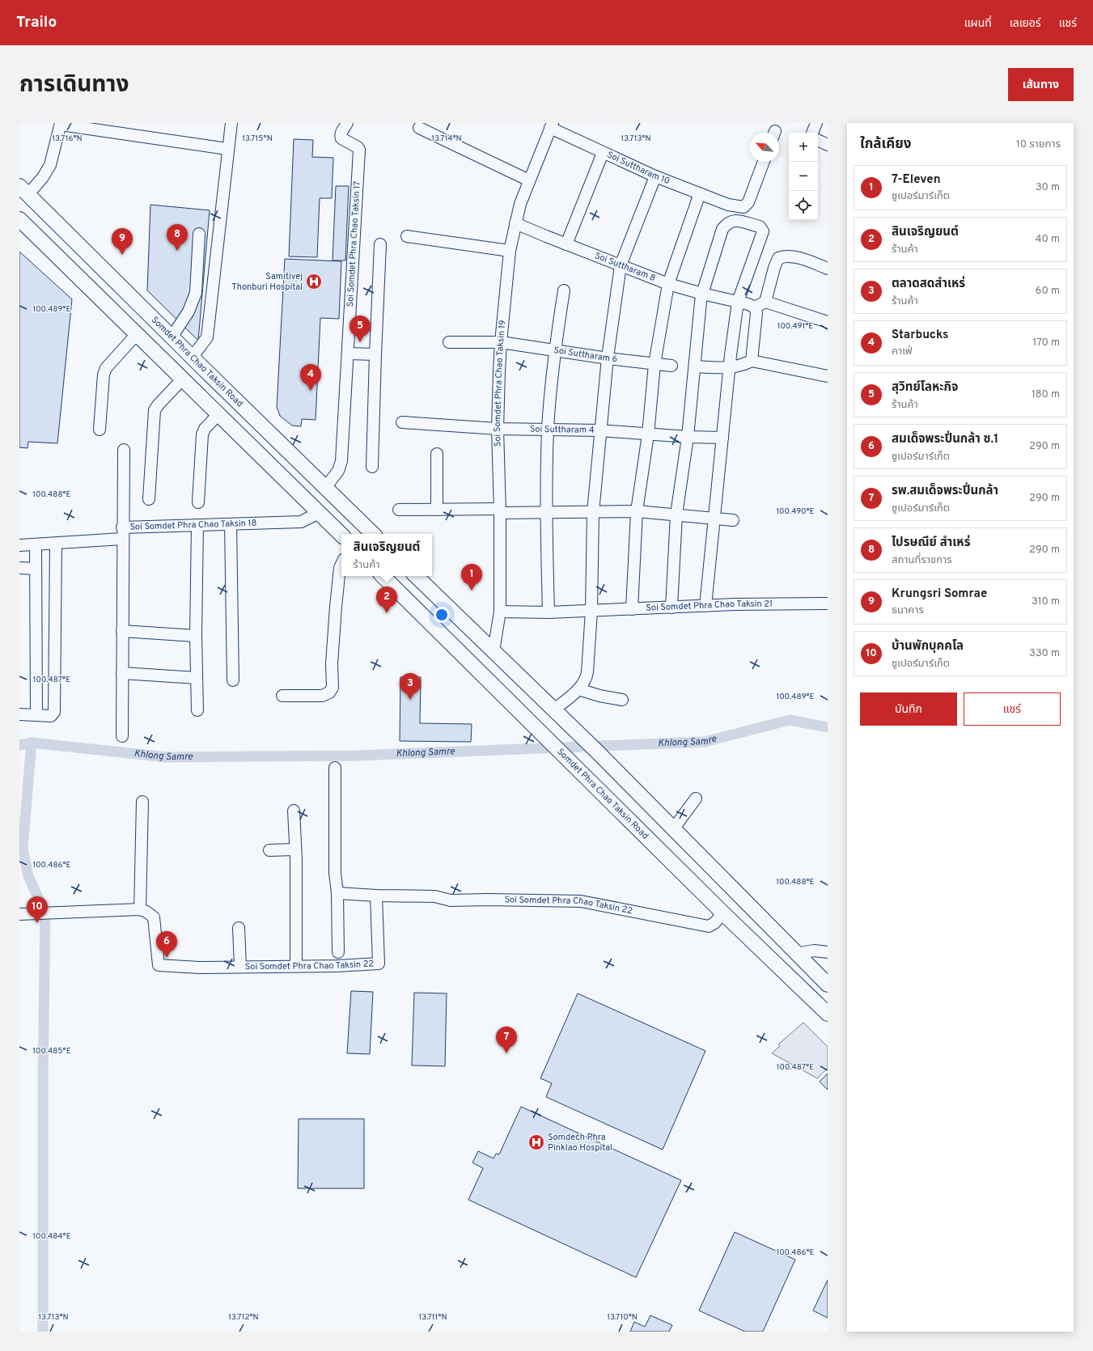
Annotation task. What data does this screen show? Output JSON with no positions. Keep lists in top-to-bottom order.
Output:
{
  "streets": {
    "main road": ["Somdet Phra Chao Taksin Road"],
    "street": [
      "Soi Suttharam 10",
      "Soi Somdet Phra Chao Taksin 17",
      "Soi Suttharam 8",
      "Soi Suttharam 6",
      "Soi Somdet Phra Chao Taksin 19",
      "Soi Suttharam 4",
      "Soi Somdet Phra Chao Taksin 18",
      "Soi Somdet Phra Chao Taksin 21",
      "Soi Somdet Phra Chao Taksin 22"
    ]
  },
  "crossings": [
    ["Soi Suttharam 10", "Soi Somdet Phra Chao Taksin 19"],
    ["Soi Somdet Phra Chao Taksin 17", "Somdet Phra Chao Taksin Road"],
    ["Soi Suttharam 8", "Soi Somdet Phra Chao Taksin 19"],
    ["Soi Suttharam 6", "Soi Somdet Phra Chao Taksin 19"],
    ["Somdet Phra Chao Taksin Road", "Soi Somdet Phra Chao Taksin 22"],
    ["Soi Somdet Phra Chao Taksin 19", "Soi Suttharam 4"],
    ["Soi Somdet Phra Chao Taksin 19", "Soi Somdet Phra Chao Taksin 21"]
  ],
  "water": ["Khlong Samre"],
  "places": {
    "hospital": ["Samitivej Thonburi Hospital", "Somdech Phra Pinklao Hospital"]
  },
  "north": "top left",
  "page": {
    "header": "Trailo",
    "nav": ["แผนที่", "เลเยอร์", "แชร์"],
    "title": "การเดินทาง",
    "buttons": [
      "เส้นทาง",
      ["บันทึก", "แชร์"]
    ],
    "heading": ["ใกล้เคียง", "10 รายการ"],
    "map_buttons": ["+", "−"],
    "list": [
      {
        "mark": "1",
        "name": "7-Eleven",
        "note": "ซูเปอร์มาร์เก็ต",
        "value": "30 m"
      },
      {
        "mark": "2",
        "name": "สินเจริญยนต์",
        "note": "ร้านค้า",
        "value": "40 m"
      },
      {
        "mark": "3",
        "name": "ตลาดสดสำเหร่",
        "note": "ร้านค้า",
        "value": "60 m"
      },
      {
        "mark": "4",
        "name": "Starbucks",
        "note": "คาเฟ่",
        "value": "170 m"
      },
      {
        "mark": "5",
        "name": "สุวิทย์โลหะกิจ",
        "note": "ร้านค้า",
        "value": "180 m"
      },
      {
        "mark": "6",
        "name": "สมเด็จพระปิ่นกล้า ซ.1",
        "note": "ซูเปอร์มาร์เก็ต",
        "value": "290 m"
      },
      {
        "mark": "7",
        "name": "รพ.สมเด็จพระปิ่นกล้า",
        "note": "ซูเปอร์มาร์เก็ต",
        "value": "290 m"
      },
      {
        "mark": "8",
        "name": "ไปรษณีย์ สำเหร่",
        "note": "สถานที่ราชการ",
        "value": "290 m"
      },
      {
        "mark": "9",
        "name": "Krungsri Somrae",
        "note": "ธนาคาร",
        "value": "310 m"
      },
      {
        "mark": "10",
        "name": "บ้านพักบุคคโล",
        "note": "ซูเปอร์มาร์เก็ต",
        "value": "330 m"
      }
    ],
    "pins": [
      "8",
      "9",
      "5",
      "4",
      "1",
      "2",
      "3",
      "10",
      "6",
      "7"
    ],
    "popup": ["สินเจริญยนต์", "ร้านค้า"]
  },
  "coordinates": [
    "13.716°N",
    "13.715°N",
    "13.714°N",
    "13.713°N",
    "100.489°E",
    "100.491°E",
    "100.488°E",
    "100.490°E",
    "100.487°E",
    "100.486°E",
    "100.485°E",
    "100.484°E",
    "13.712°N",
    "13.711°N",
    "13.710°N"
  ]
}
